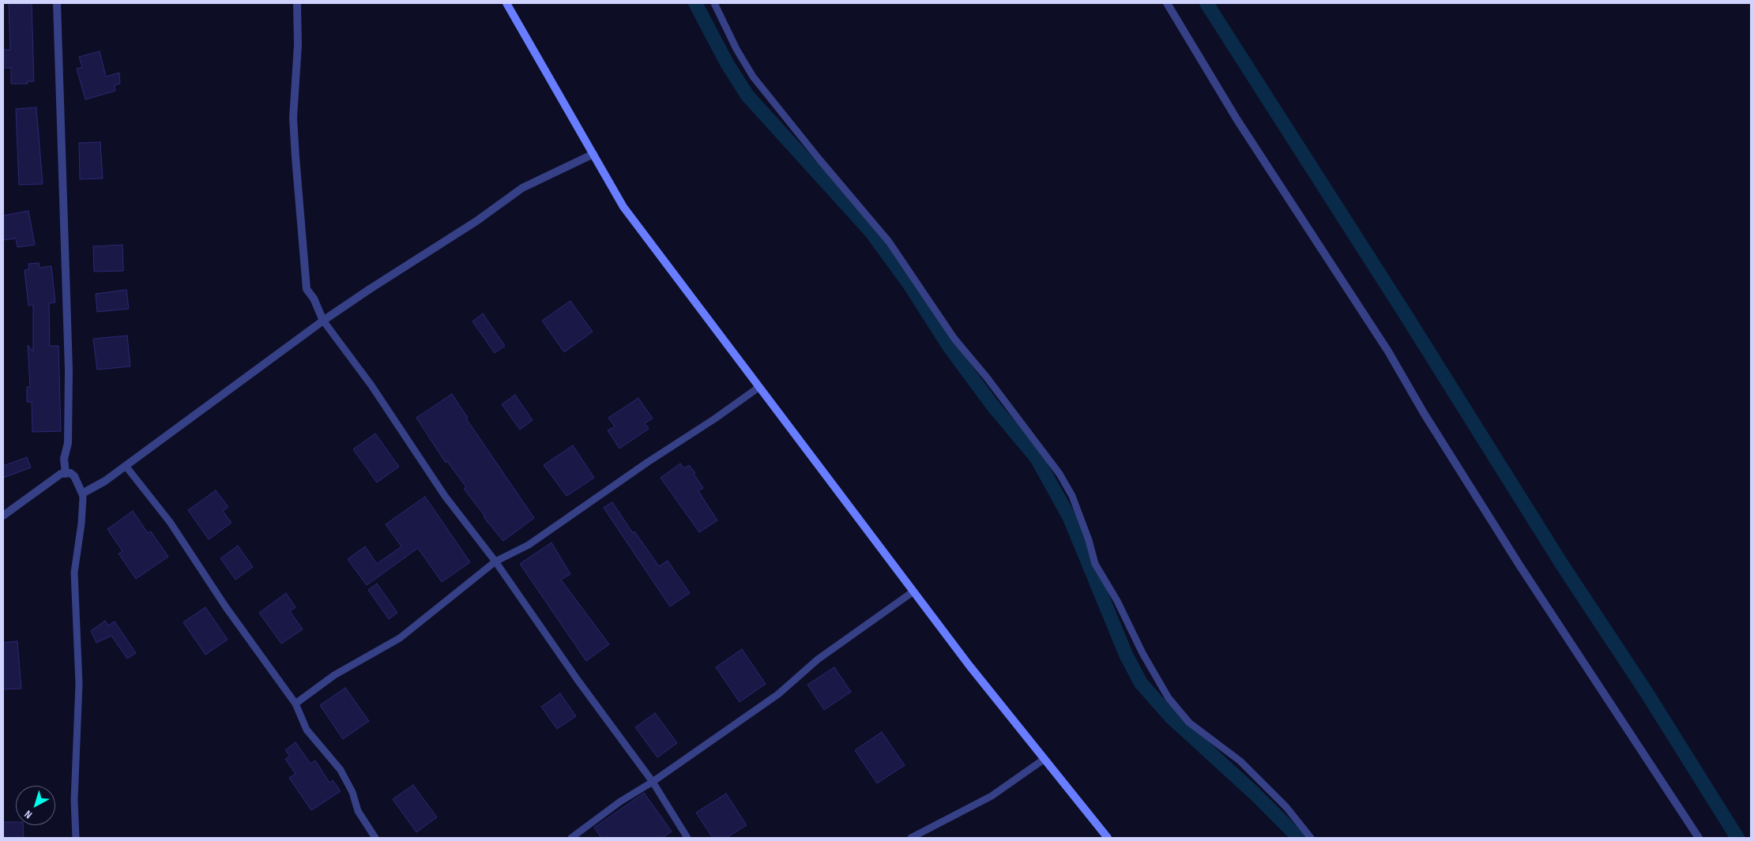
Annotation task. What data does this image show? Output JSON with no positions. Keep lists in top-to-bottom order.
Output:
{
  "north": "bottom left"
}
